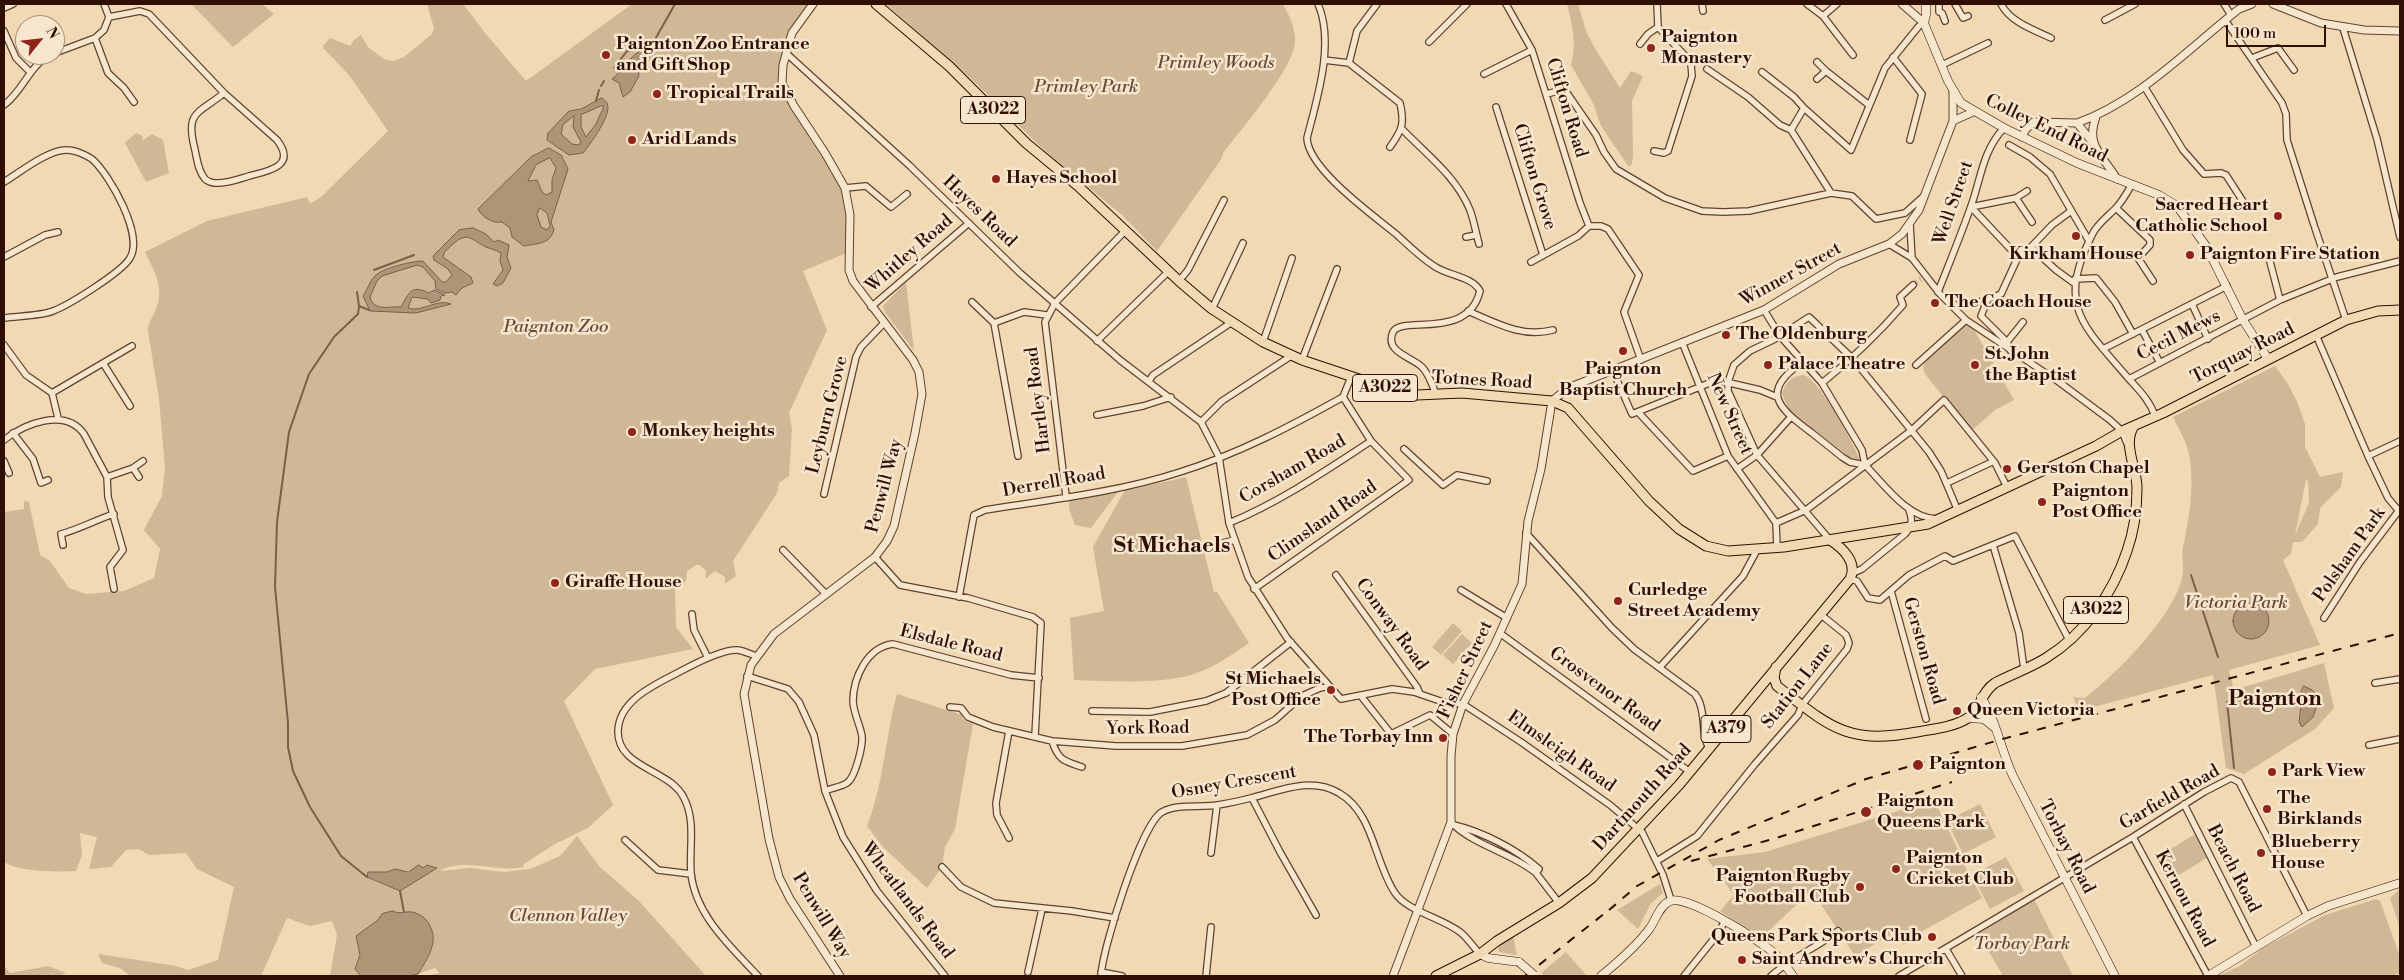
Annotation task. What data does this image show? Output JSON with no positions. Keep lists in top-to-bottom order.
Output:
{
  "streets": {
    "main road": [
      "A3022",
      "Colley End Road",
      "Torquay Road",
      "Totnes Road",
      "A379",
      "Dartmouth Road",
      "Torbay Road"
    ],
    "street": [
      "Clifton Road",
      "Clifton Grove",
      "Well Street",
      "Hayes Road",
      "Whitley Road",
      "Winner Street",
      "Cecil Mews",
      "Hartley Road",
      "New Street",
      "Leyburn Grove",
      "Corsham Road",
      "Derrell Road",
      "Penwill Way",
      "Climsland Road",
      "Polsham Park",
      "Conway Road",
      "Elsdale Road",
      "Gerston Road",
      "Fisher Street",
      "Station Lane",
      "Grosvenor Road",
      "York Road",
      "Elmsleigh Road",
      "Osney Crescent",
      "Garfield Road",
      "Beach Road",
      "Kernou Road",
      "Wheatlands Road"
    ]
  },
  "crossings": [
    ["A3022", "Torquay Road"],
    ["A3022", "Torbay Road"],
    ["Colley End Road", "Well Street"],
    ["Colley End Road", "Winner Street"],
    ["Colley End Road", "Cecil Mews"],
    ["Colley End Road", "Torquay Road"],
    ["Hayes Road", "Whitley Road"],
    ["Hayes Road", "Penwill Way"],
    ["Whitley Road", "Penwill Way"],
    ["Winner Street", "Totnes Road"],
    ["Winner Street", "New Street"],
    ["Winner Street", "Fisher Street"],
    ["Torquay Road", "Totnes Road"],
    ["Totnes Road", "Fisher Street"],
    ["Totnes Road", "Dartmouth Road"],
    ["Hartley Road", "Derrell Road"],
    ["Leyburn Grove", "Penwill Way"],
    ["Corsham Road", "Climsland Road"],
    ["Penwill Way", "Wheatlands Road"],
    ["Elsdale Road", "Wheatlands Road"],
    ["Fisher Street", "Grosvenor Road"],
    ["Fisher Street", "Elmsleigh Road"],
    ["Fisher Street", "Osney Crescent"],
    ["Station Lane", "Dartmouth Road"],
    ["Grosvenor Road", "Dartmouth Road"],
    ["Elmsleigh Road", "Dartmouth Road"],
    ["Osney Crescent", "Dartmouth Road"],
    ["Garfield Road", "Torbay Road"],
    ["Garfield Road", "Beach Road"],
    ["Garfield Road", "Kernou Road"]
  ],
  "districts": ["St Michaels", "Paignton"],
  "parks": [
    "Primley Woods",
    "Primley Park",
    "Paignton Zoo",
    "Victoria Park",
    "Clennon Valley",
    "Torbay Park"
  ],
  "places": [
    "Paignton Monastery",
    "Paignton Zoo Entrance and Gift Shop",
    "Tropical Trails",
    "Arid Lands",
    "Hayes School",
    "Sacred Heart Catholic School",
    "Kirkham House",
    "Paignton Fire Station",
    "The Coach House",
    "The Oldenburg",
    "Paignton Baptist Church",
    "Palace Theatre",
    "St. John the Baptist",
    "Monkey heights",
    "Gerston Chapel",
    "Paignton Post Office",
    "Giraffe House",
    "Curledge Street Academy",
    "St Michaels Post Office",
    "Queen Victoria",
    "The Torbay Inn",
    "Paignton",
    "Park View",
    "The Birklands",
    "Paignton Queens Park",
    "Blueberry House",
    "Paignton Cricket Club",
    "Paignton Rugby Football Club",
    "Queens Park Sports Club",
    "Saint Andrew's Church"
  ],
  "scale_bar": "100 m",
  "north": "top right"
}
